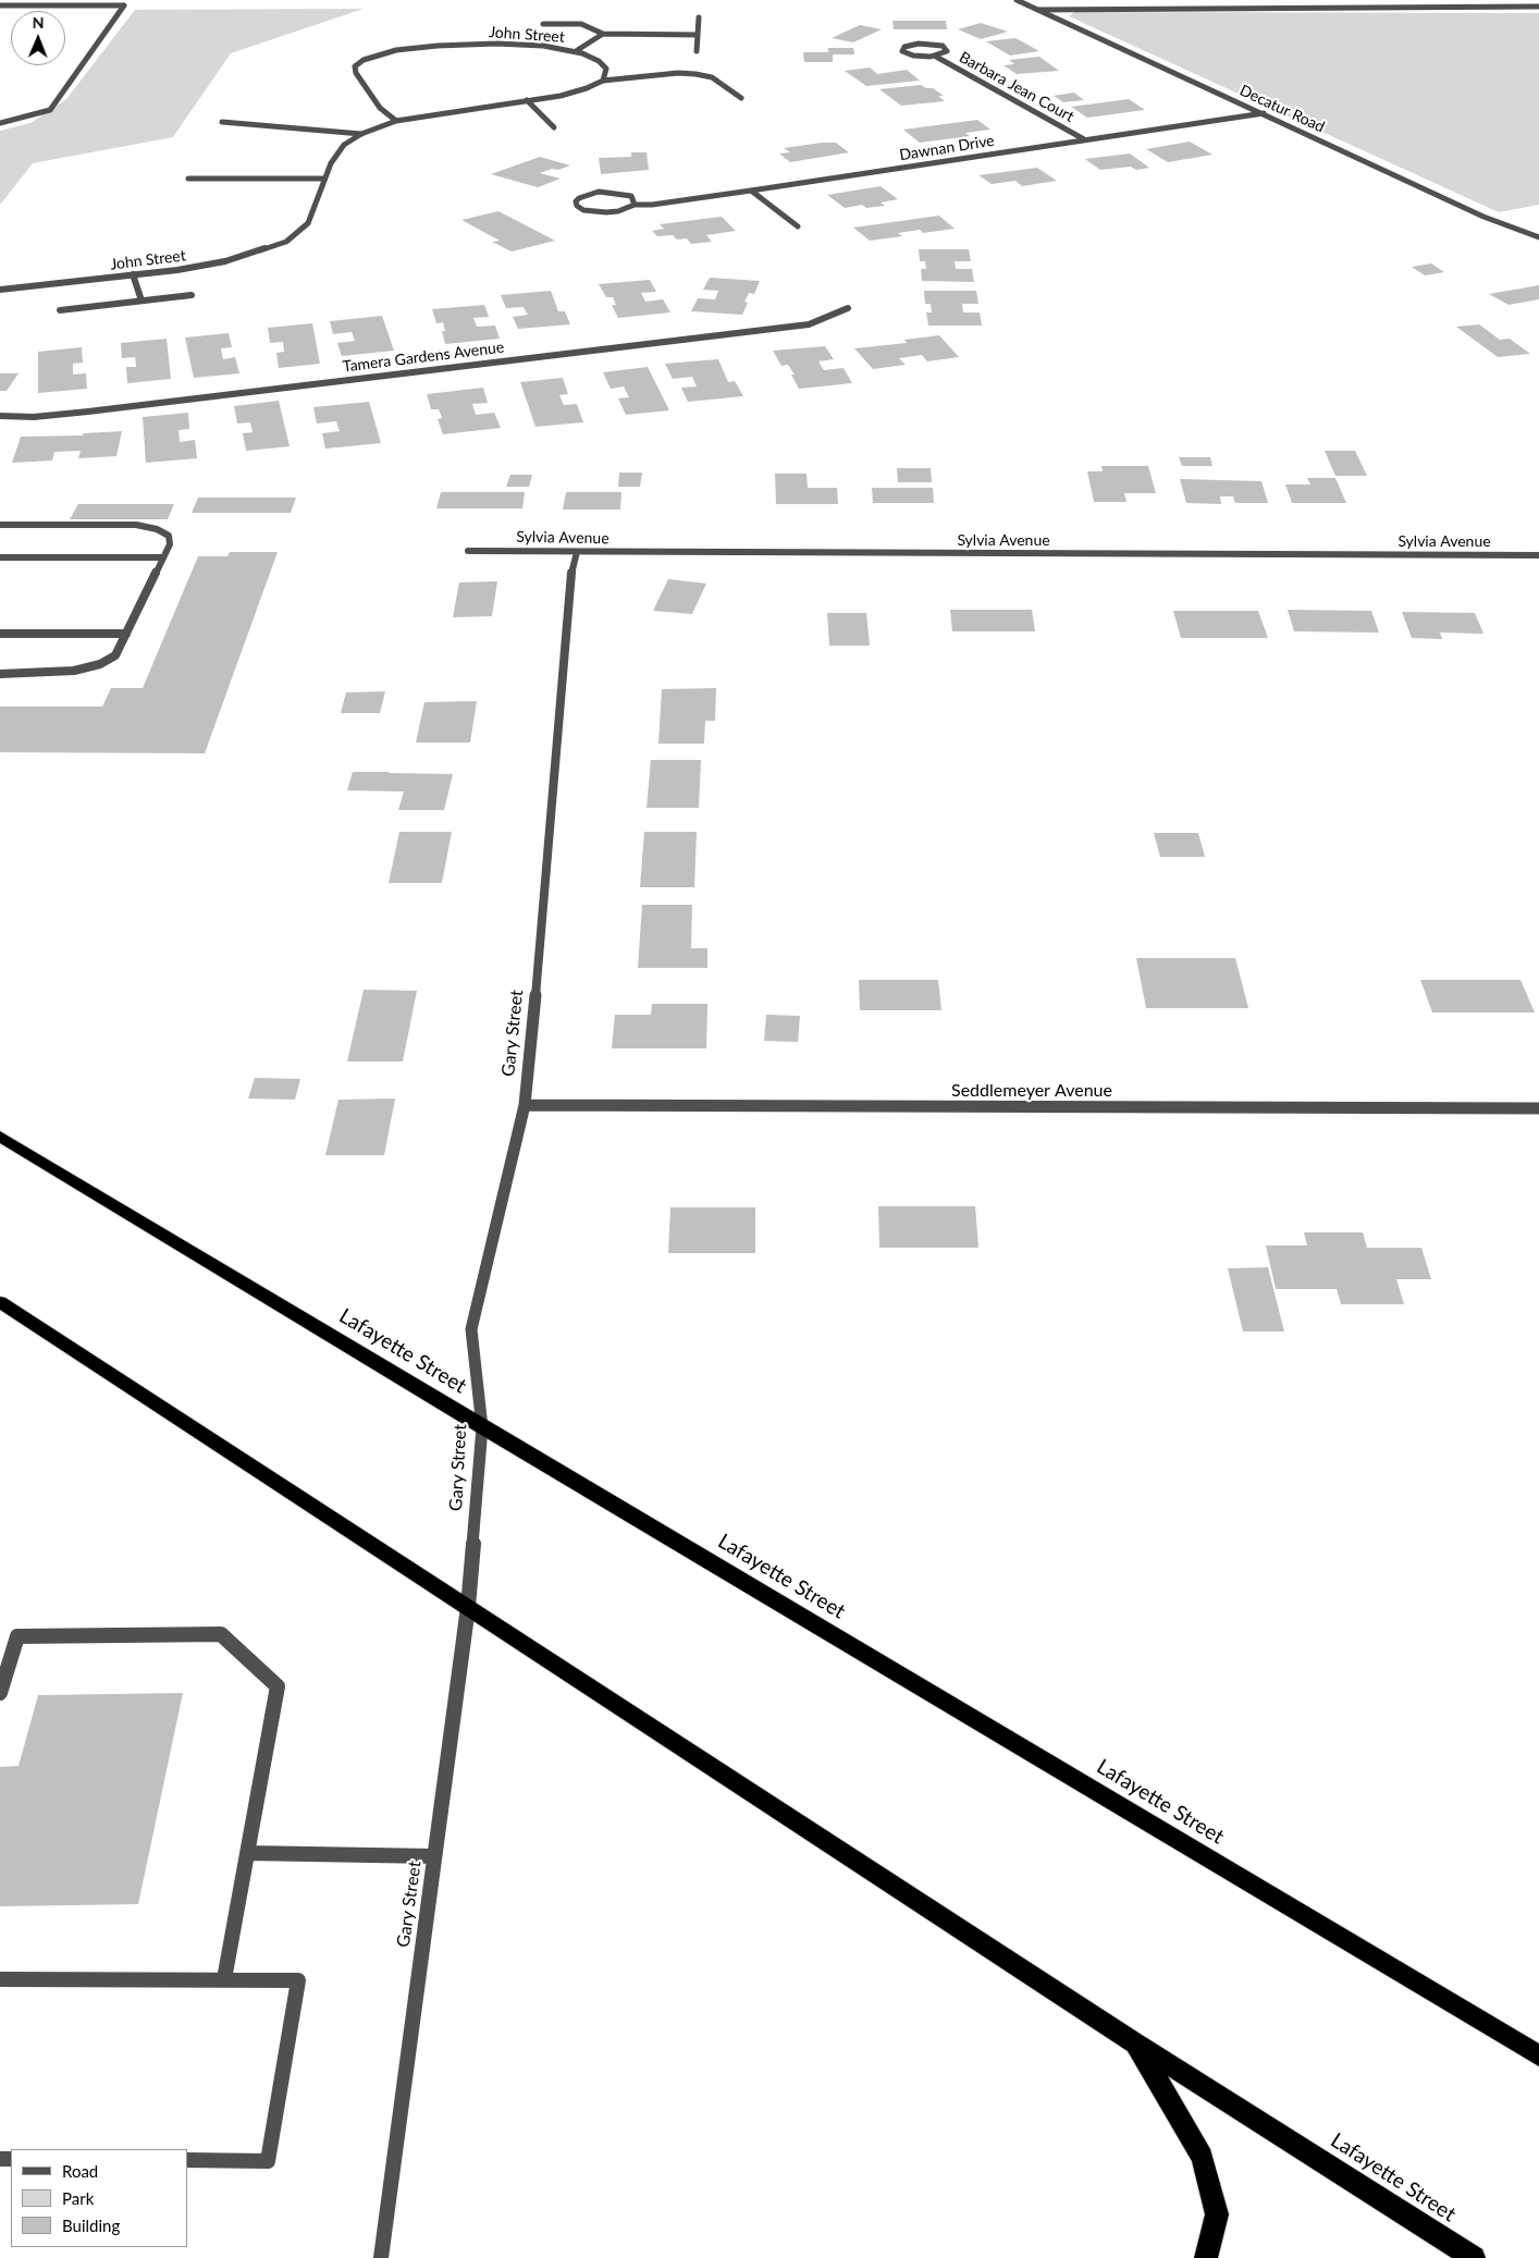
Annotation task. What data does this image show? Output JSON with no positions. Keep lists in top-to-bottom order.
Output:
{
  "streets": {
    "highway": ["Lafayette Street"],
    "street": [
      "John Street",
      "Barbara Jean Court",
      "Decatur Road",
      "Dawnan Drive",
      "Tamera Gardens Avenue",
      "Sylvia Avenue",
      "Gary Street",
      "Seddlemeyer Avenue"
    ]
  },
  "crossings": [
    ["Barbara Jean Court", "Dawnan Drive"],
    ["Decatur Road", "Dawnan Drive"],
    ["Sylvia Avenue", "Gary Street"],
    ["Gary Street", "Seddlemeyer Avenue"],
    ["Gary Street", "Lafayette Street"]
  ],
  "legend": ["Road", "Park", "Building"],
  "north": "top"
}
